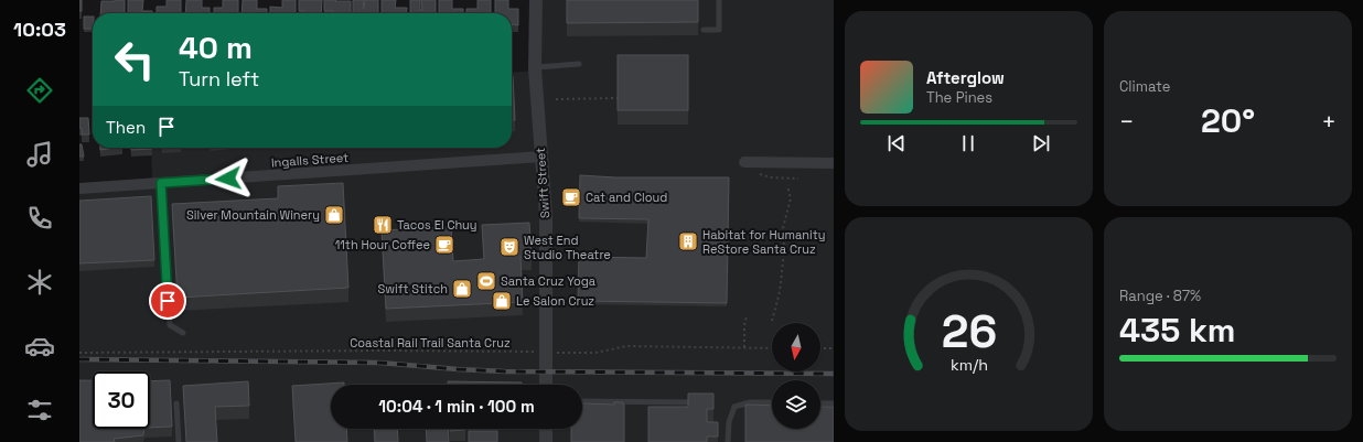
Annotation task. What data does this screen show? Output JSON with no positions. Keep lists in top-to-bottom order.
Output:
{
  "streets": {
    "street": ["Ingalls Street", "Swift Street"],
    "path": ["Coastal Rail Trail Santa Cruz"]
  },
  "crossings": [
    ["Ingalls Street", "Swift Street"],
    ["Swift Street", "Coastal Rail Trail Santa Cruz"]
  ],
  "places": {
    "cafe": ["Cat and Cloud", "11th Hour Coffee"],
    "shop": ["Silver Mountain Winery", "Swift Stitch", "Le Salon Cruz"],
    "restaurant": ["Tacos El Chuy"],
    "building": ["Habitat for Humanity ReStore Santa Cruz"],
    "theatre": ["West End Studio Theatre"],
    "sports": ["Santa Cruz Yoga"]
  },
  "north": "bottom",
  "page": {
    "tabs": "10:03",
    "tile": [
      "Climate",
      ["Range · 87%", "435 km"]
    ],
    "turn": ["40 m", "Turn left"],
    "song": ["Afterglow", "The Pines"],
    "heat": ["−", "20°", "+"],
    "then": "Then",
    "limit": "30",
    "trip": "10:04 · 1 min · 100 m",
    "gauge": ["26", "km/h"]
  }
}
